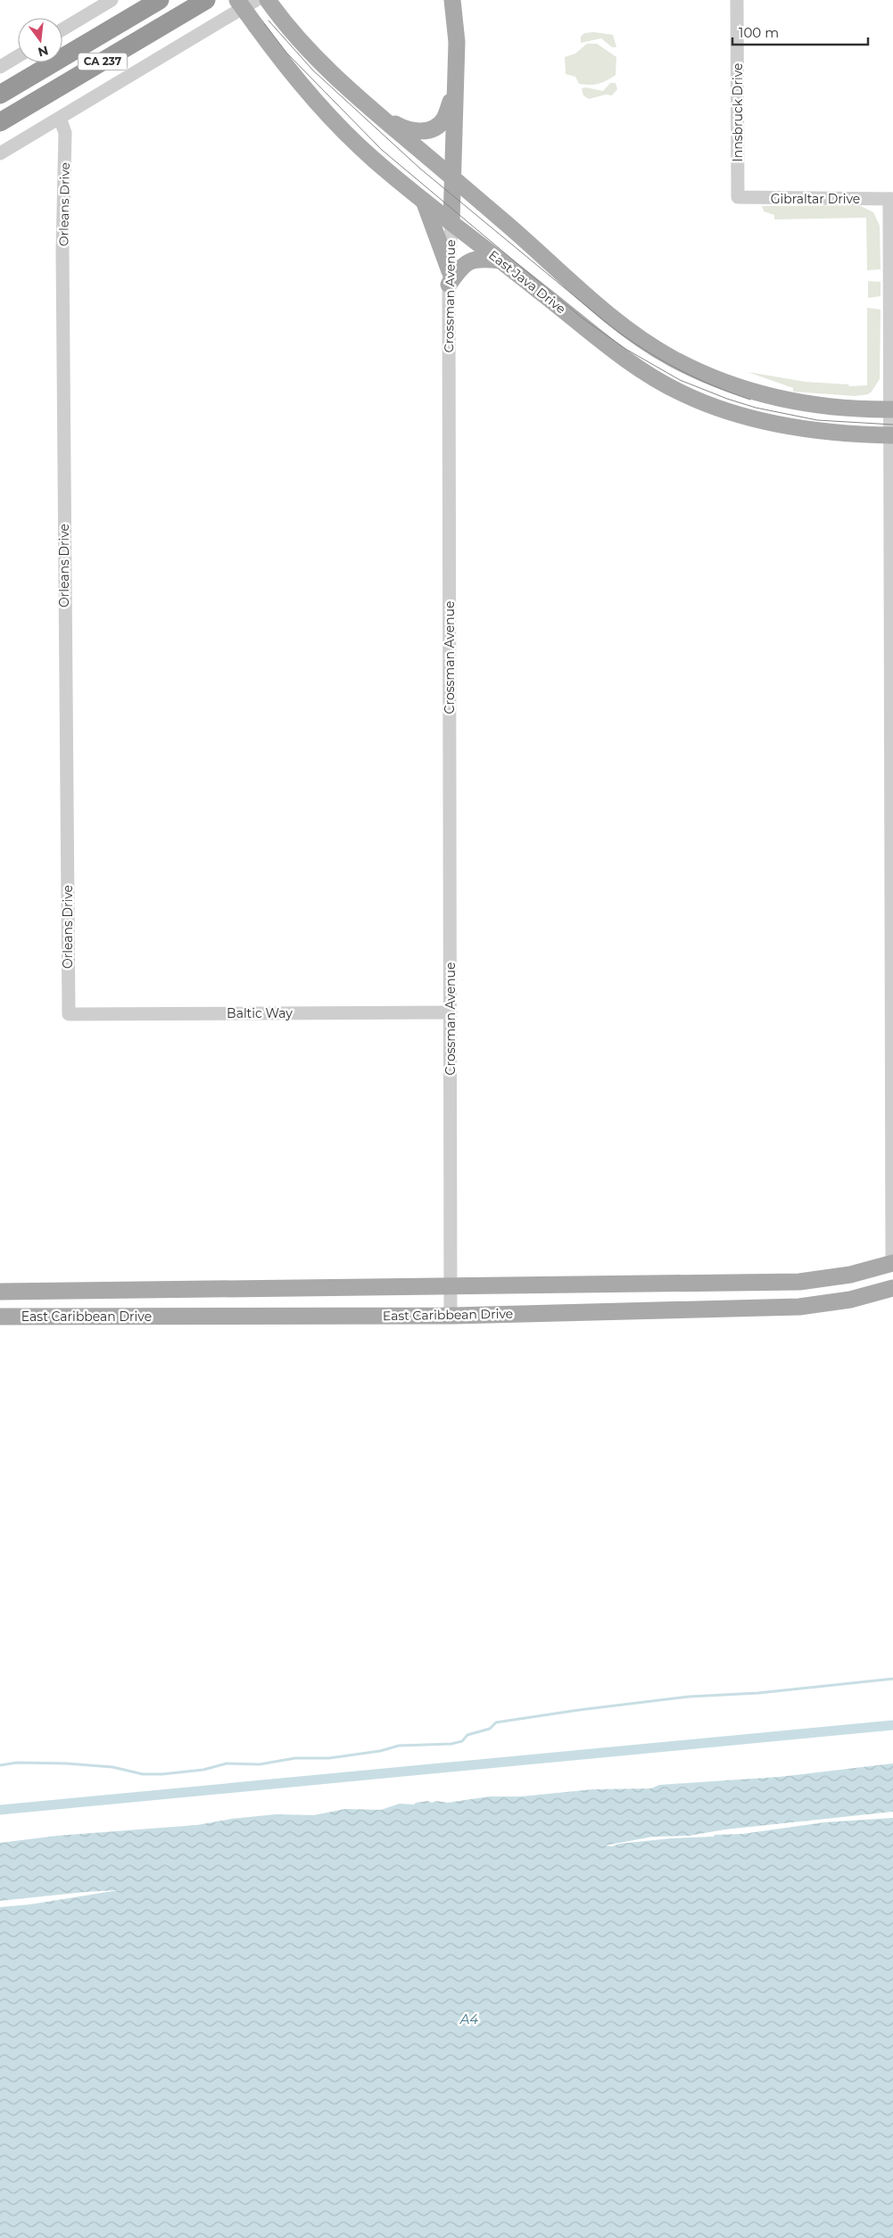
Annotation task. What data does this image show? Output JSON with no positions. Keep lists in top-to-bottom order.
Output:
{
  "streets": {
    "highway": ["CA 237"],
    "main road": ["East Java Drive", "Crossman Avenue", "East Caribbean Drive"],
    "street": [
      "Innsbruck Drive",
      "Gibraltar Drive",
      "Orleans Drive",
      "Baltic Way"
    ]
  },
  "crossings": [
    ["Innsbruck Drive", "Gibraltar Drive"],
    ["Orleans Drive", "Baltic Way"],
    ["East Java Drive", "Crossman Avenue"],
    ["Crossman Avenue", "Baltic Way"],
    ["Crossman Avenue", "East Caribbean Drive"]
  ],
  "water": ["A4"],
  "scale_bar": "100 m",
  "north": "bottom"
}
